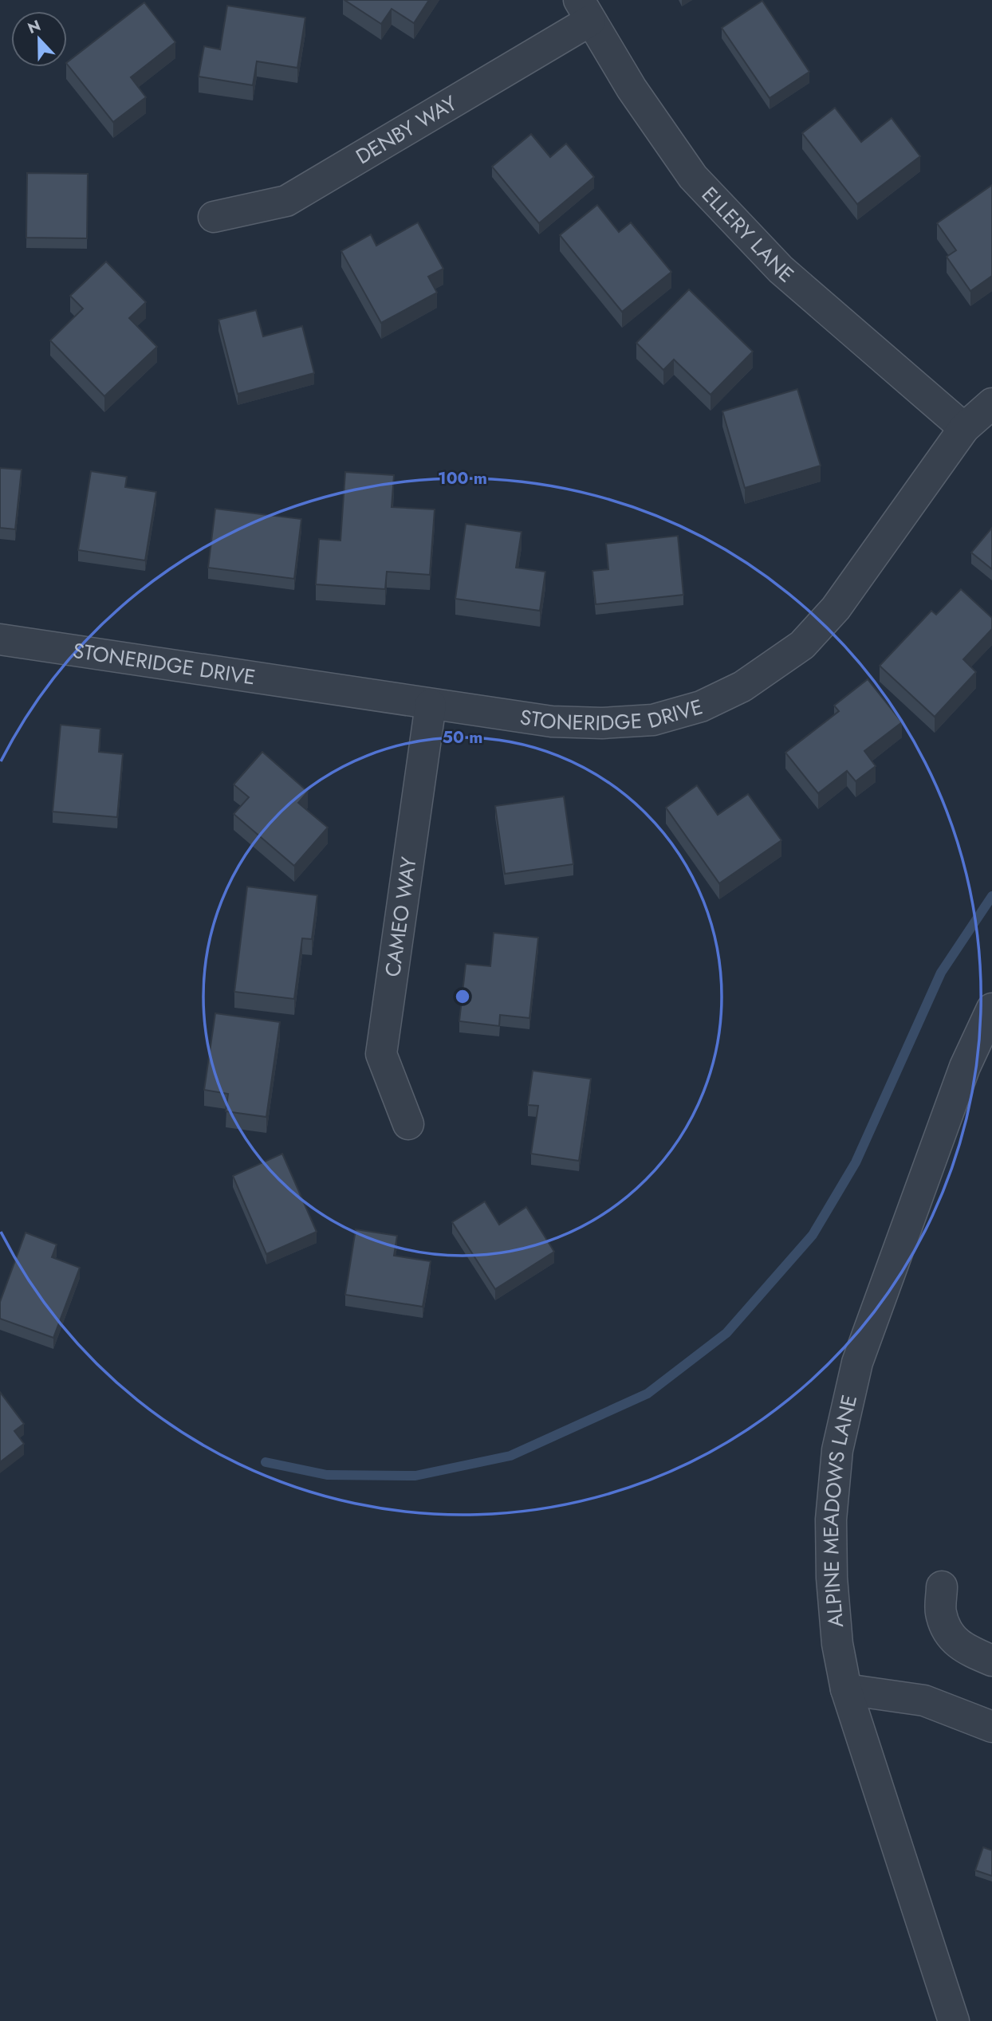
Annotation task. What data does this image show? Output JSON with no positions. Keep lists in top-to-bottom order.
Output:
{
  "streets": {
    "street": [
      "DENBY WAY",
      "ELLERY LANE",
      "STONERIDGE DRIVE",
      "CAMEO WAY",
      "ALPINE MEADOWS LANE"
    ]
  },
  "crossings": [
    ["DENBY WAY", "ELLERY LANE"],
    ["ELLERY LANE", "STONERIDGE DRIVE"],
    ["STONERIDGE DRIVE", "CAMEO WAY"]
  ],
  "north": "top",
  "rings": ["100 m", "50 m"]
}
